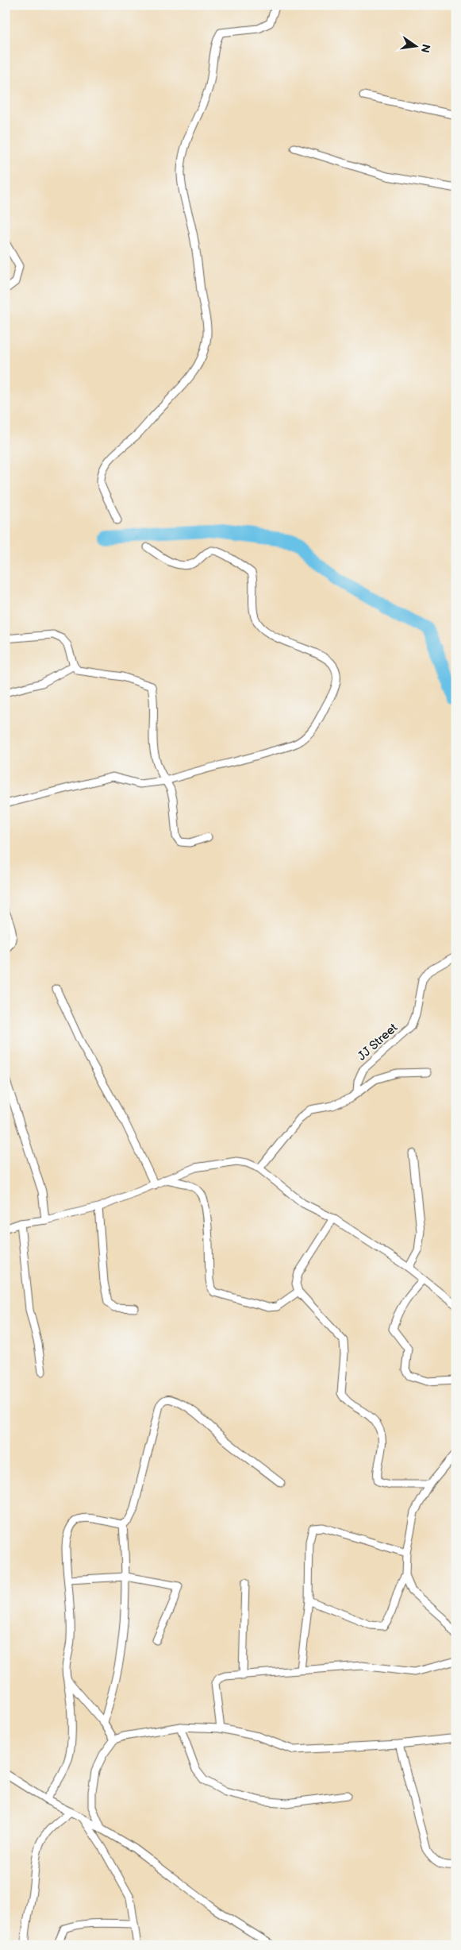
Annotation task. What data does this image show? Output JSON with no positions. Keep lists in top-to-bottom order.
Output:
{
  "streets": {
    "street": ["JJ Street"]
  },
  "north": "right"
}
